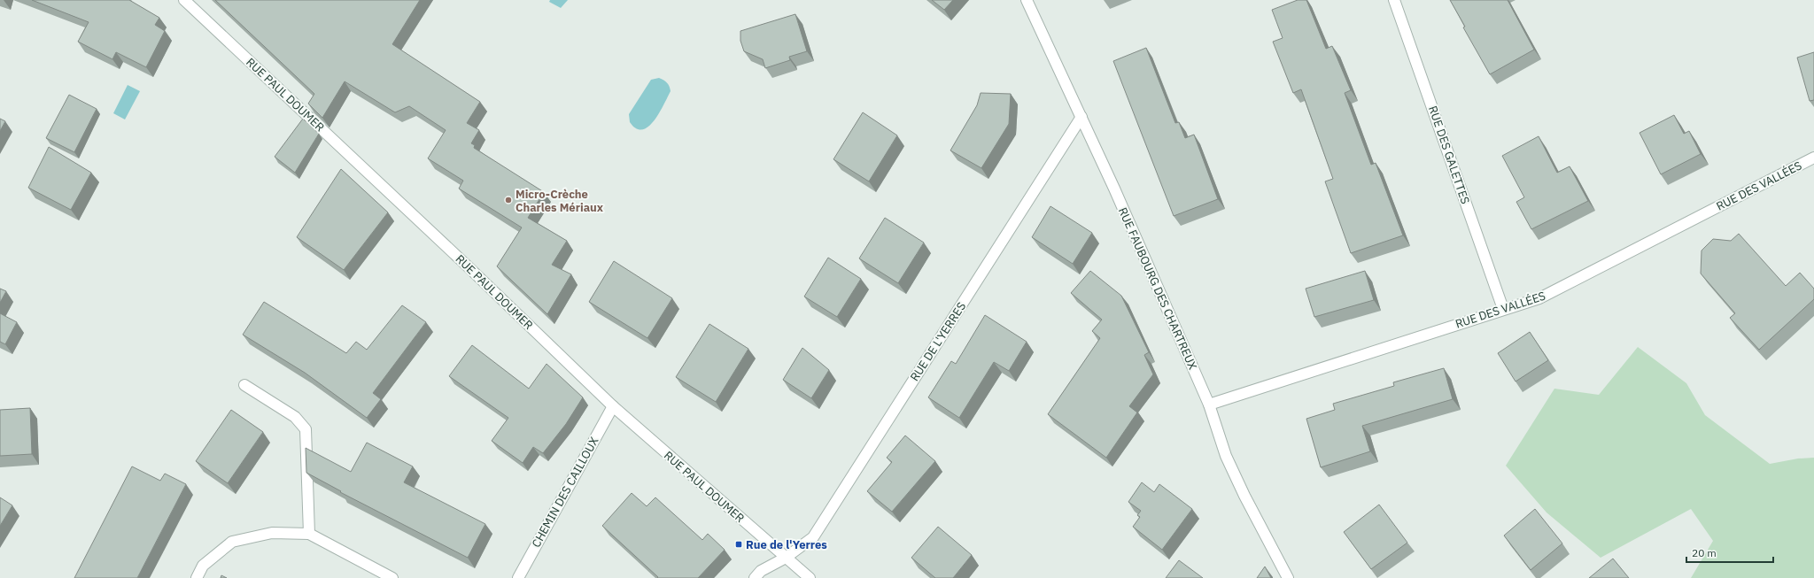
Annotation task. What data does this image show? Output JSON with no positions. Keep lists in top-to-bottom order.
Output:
{
  "streets": {
    "street": [
      "RUE PAUL DOUMER",
      "RUE DES GALETTES",
      "RUE DES VALLÉES",
      "RUE FAUBOURG DES CHARTREUX",
      "RUE DE L'YERRES",
      "CHEMIN DES CAILLOUX"
    ]
  },
  "crossings": [
    ["RUE PAUL DOUMER", "RUE DE L'YERRES"],
    ["RUE PAUL DOUMER", "CHEMIN DES CAILLOUX"],
    ["RUE DES GALETTES", "RUE DES VALLÉES"],
    ["RUE DES VALLÉES", "RUE FAUBOURG DES CHARTREUX"],
    ["RUE FAUBOURG DES CHARTREUX", "RUE DE L'YERRES"]
  ],
  "places": {
    "other": ["Micro-Crèche Charles Mériaux"],
    "transit": ["Rue de l'Yerres"]
  },
  "scale_bar": "20 m"
}
